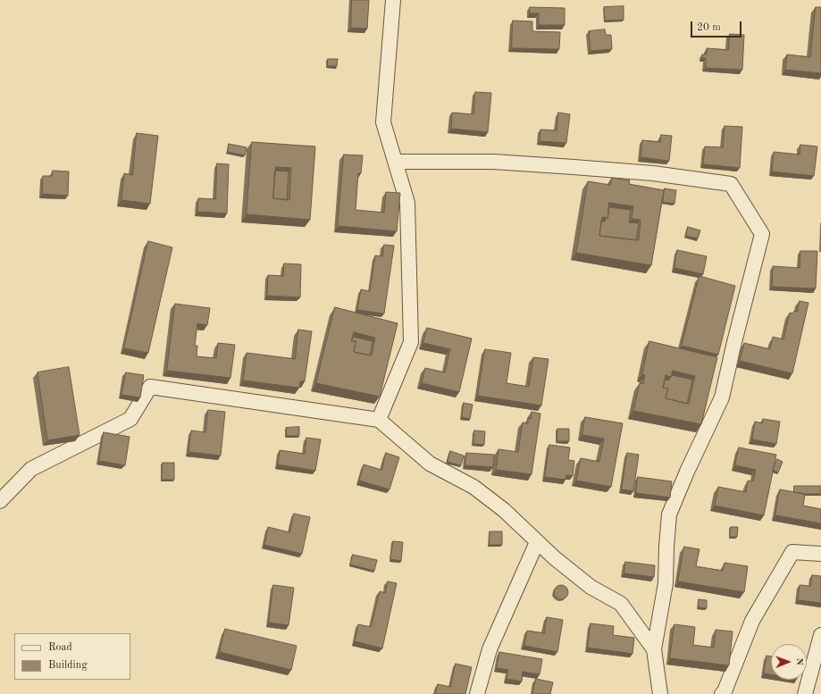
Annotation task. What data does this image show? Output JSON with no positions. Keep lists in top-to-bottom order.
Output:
{
  "legend": ["Road", "Building"],
  "scale_bar": "20 m",
  "north": "right"
}
